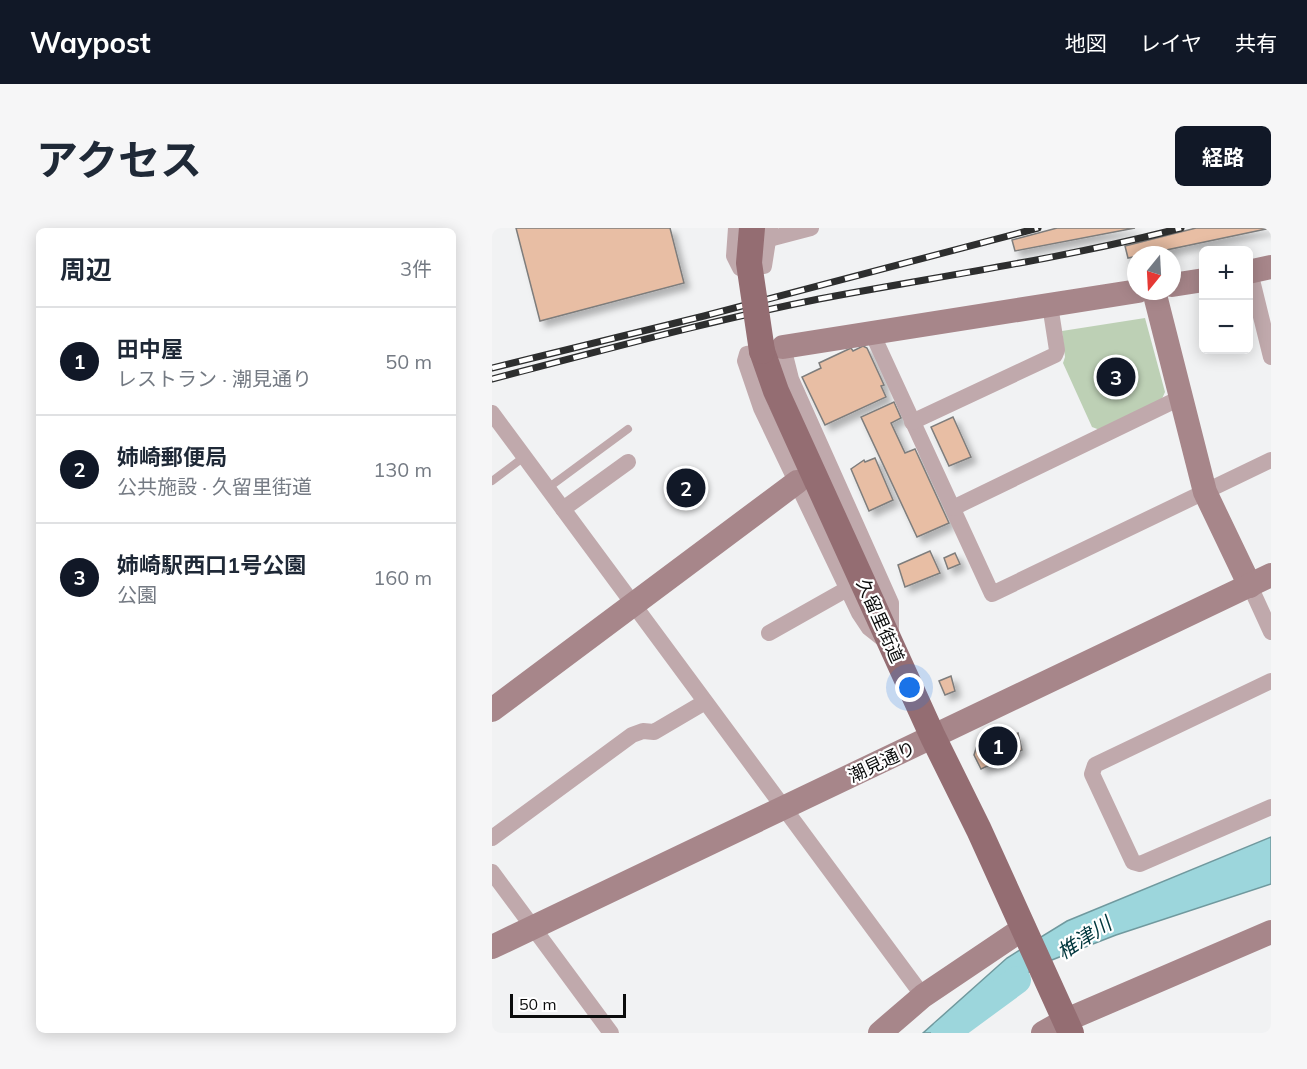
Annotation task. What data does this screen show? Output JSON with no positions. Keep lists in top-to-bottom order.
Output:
{
  "streets": {
    "main road": ["久留里街道"],
    "street": ["潮見通り"]
  },
  "crossings": [
    ["久留里街道", "潮見通り"]
  ],
  "water": ["椎津川"],
  "scale_bar": "50 m",
  "north": "bottom",
  "page": {
    "header": "Waypost",
    "nav": ["地図", "レイヤ", "共有"],
    "title": "アクセス",
    "buttons": "経路",
    "heading": ["周辺", "3件"],
    "map_buttons": ["+", "−"],
    "list": [
      {
        "mark": "1",
        "name": "田中屋",
        "note": "レストラン · 潮見通り",
        "value": "50 m"
      },
      {
        "mark": "2",
        "name": "姉崎郵便局",
        "note": "公共施設 · 久留里街道",
        "value": "130 m"
      },
      {
        "mark": "3",
        "name": "姉崎駅西口1号公園",
        "note": "公園",
        "value": "160 m"
      }
    ],
    "pins": ["3", "2", "1"],
    "scale": "50 m"
  }
}
